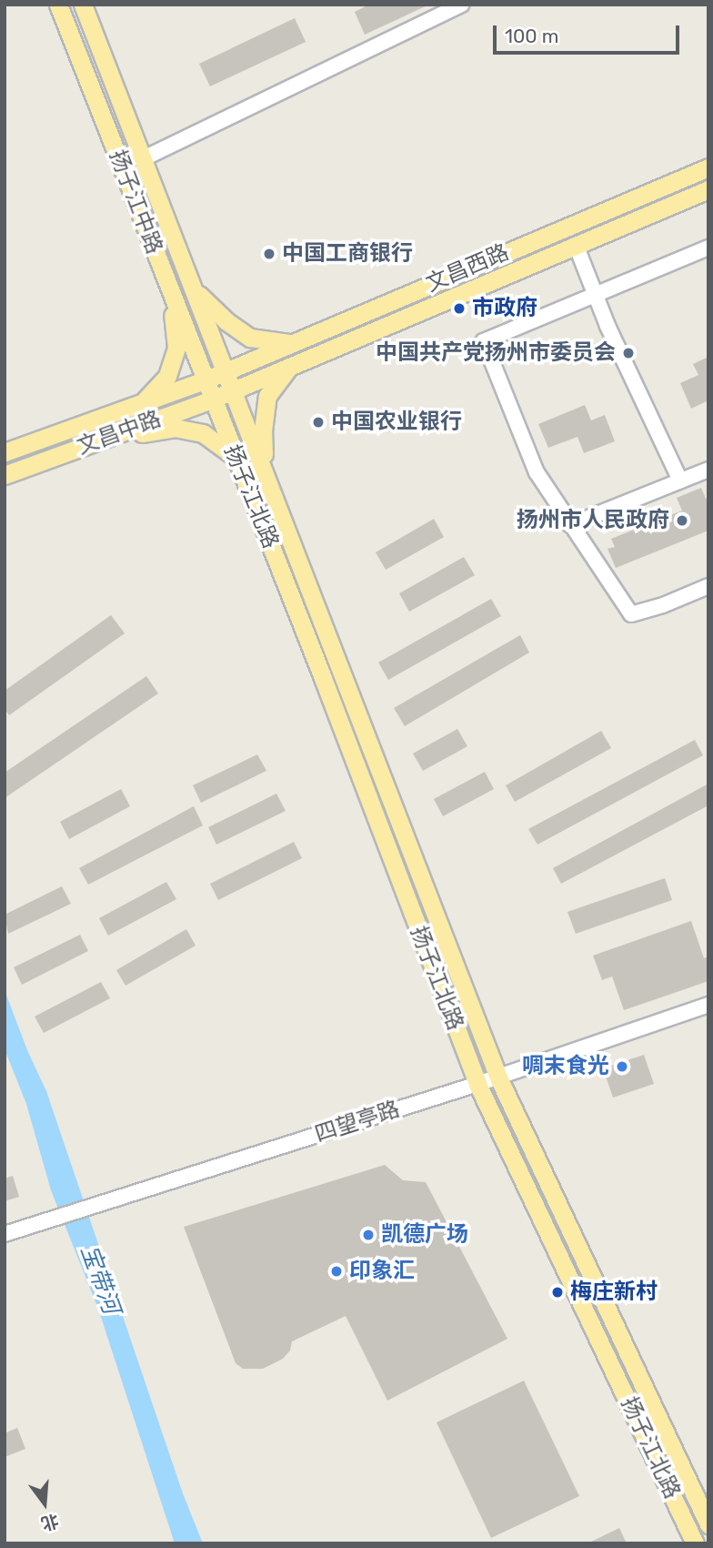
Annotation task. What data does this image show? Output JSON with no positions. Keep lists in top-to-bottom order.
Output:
{
  "streets": {
    "main road": [
      "扬子江中路",
      "文昌西路",
      "文昌中路",
      "扬子江北路"
    ],
    "street": ["四望亭路"]
  },
  "crossings": [
    ["扬子江中路", "文昌西路"],
    ["扬子江中路", "文昌中路"],
    ["扬子江中路", "扬子江北路"],
    ["文昌西路", "文昌中路"],
    ["文昌西路", "扬子江北路"],
    ["文昌中路", "扬子江北路"],
    ["扬子江北路", "四望亭路"]
  ],
  "water": ["宝带河"],
  "places": [
    "中国工商银行",
    "市政府",
    "中国共产党扬州市委员会",
    "中国农业银行",
    "扬州市人民政府",
    "啁末食光",
    "凯德广场",
    "印象汇",
    "梅庄新村"
  ],
  "scale_bar": "100 m",
  "north": "bottom"
}
